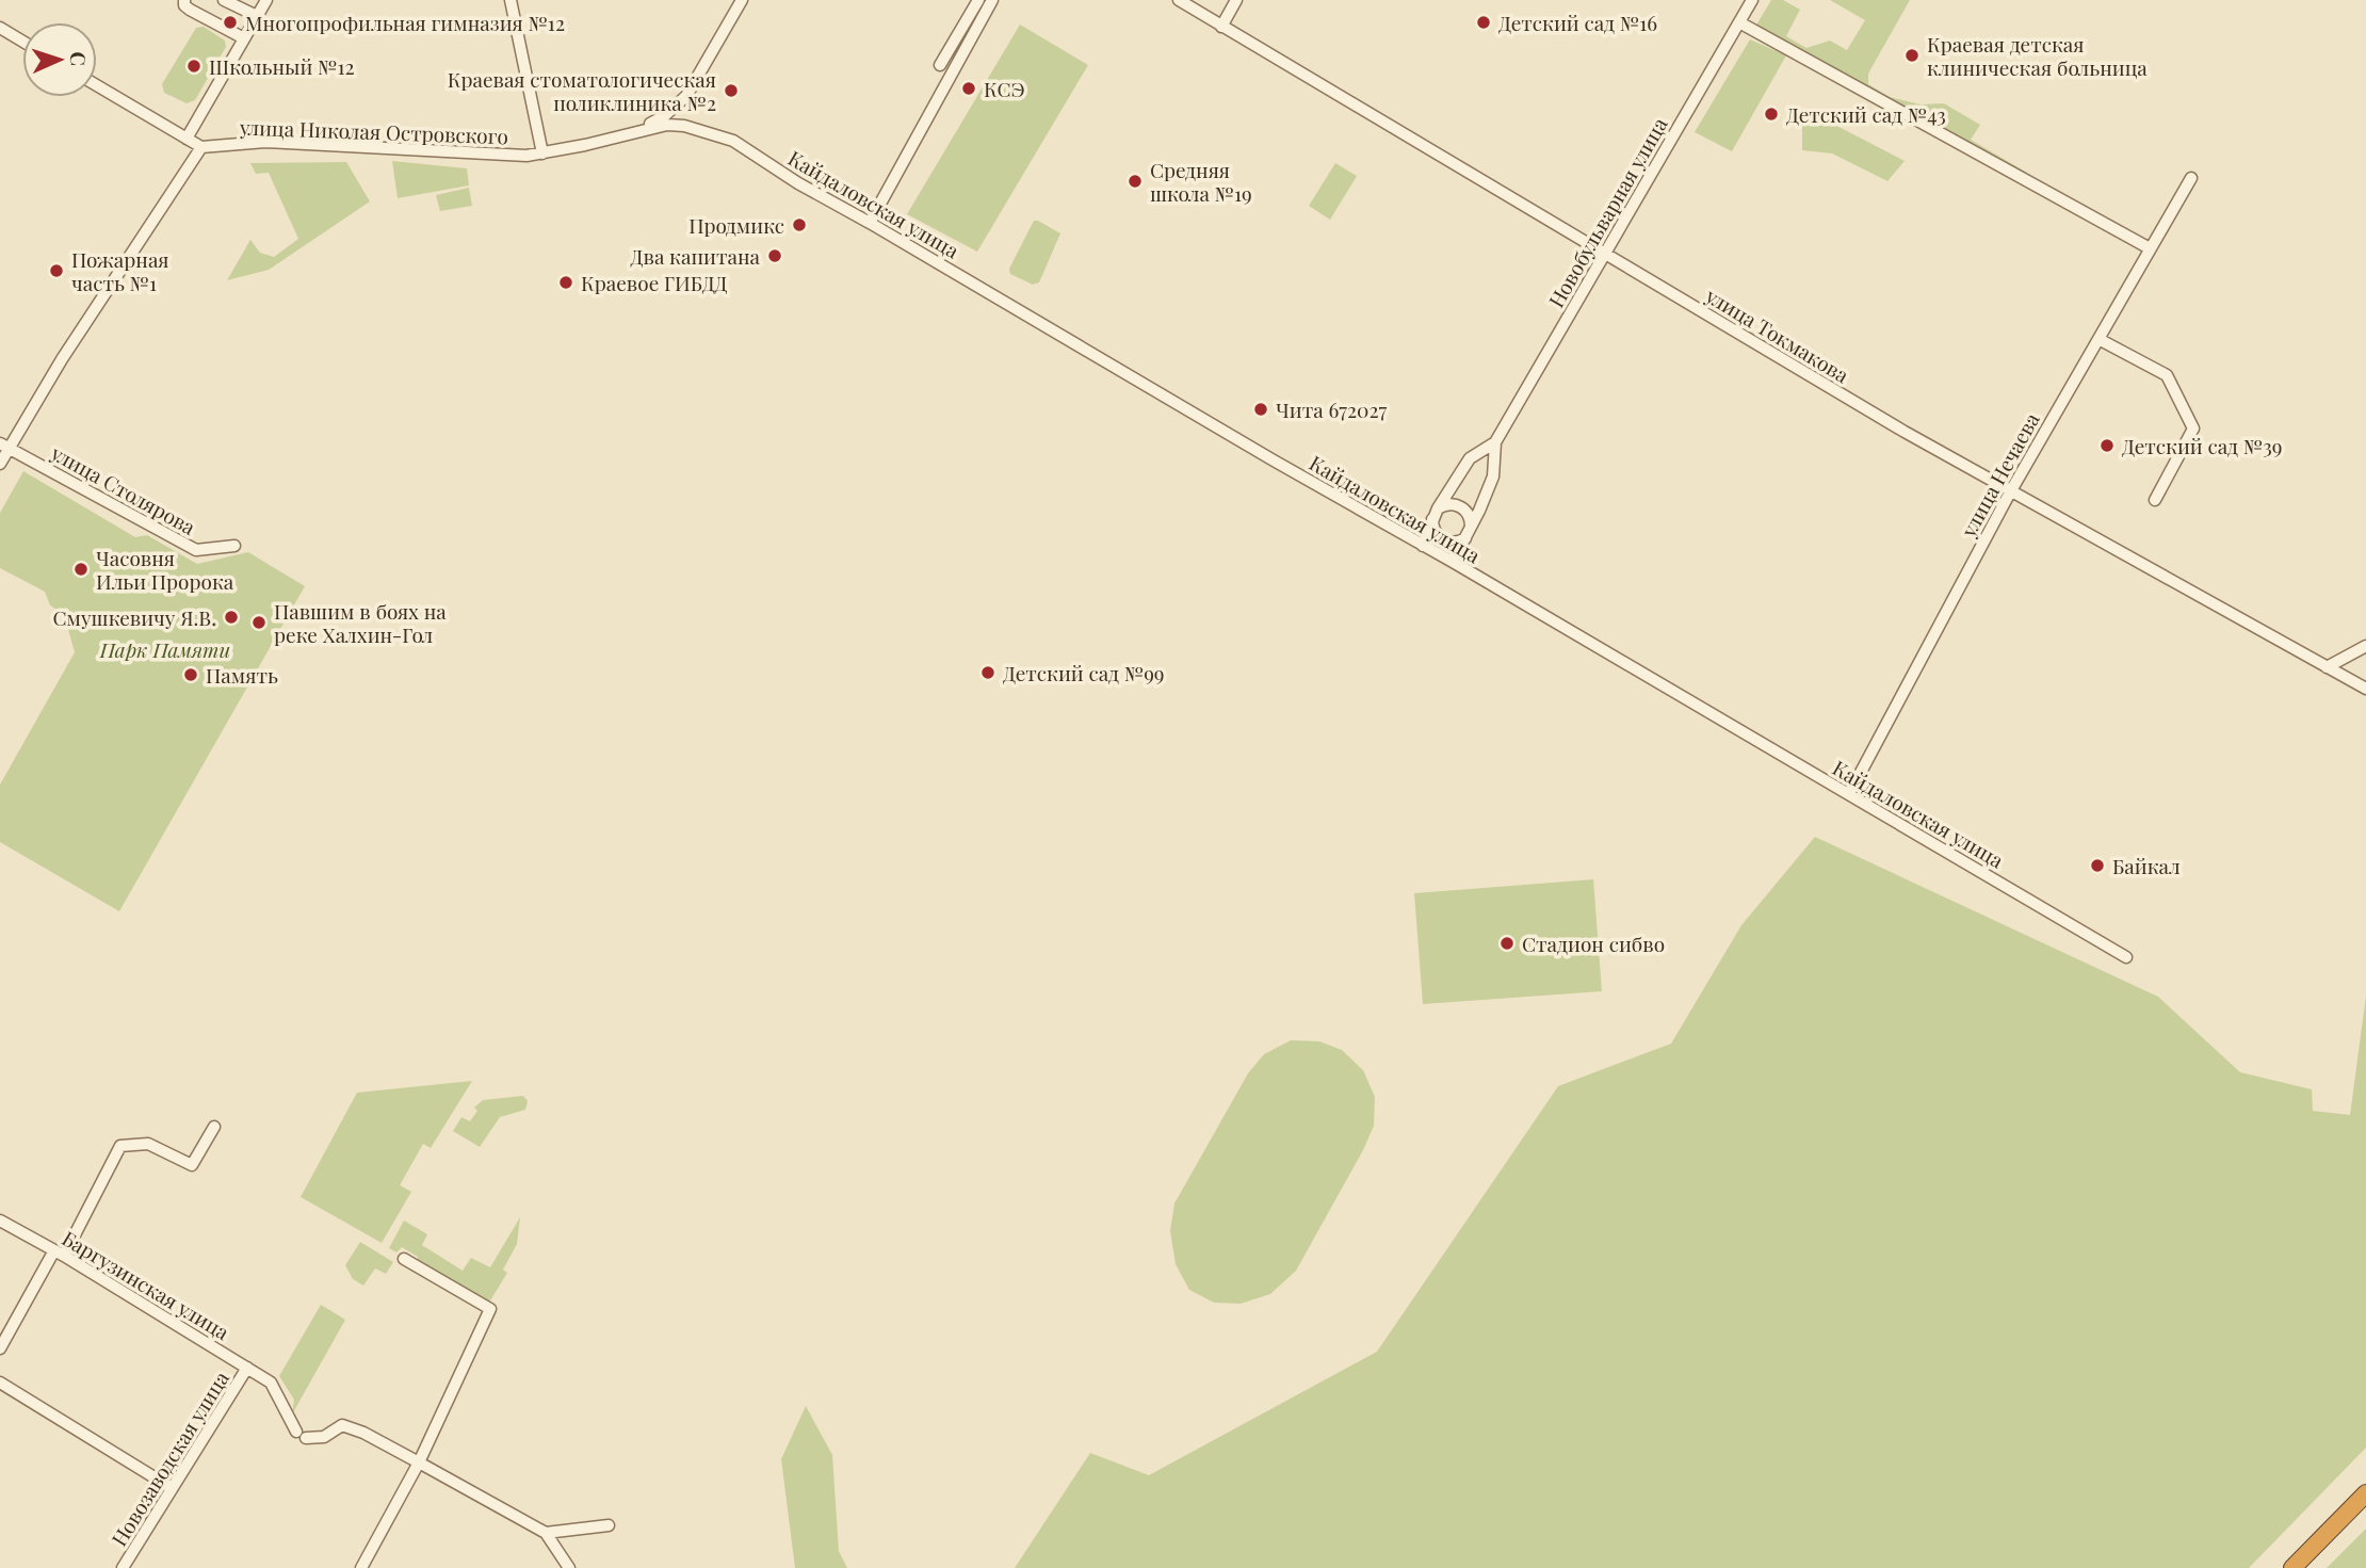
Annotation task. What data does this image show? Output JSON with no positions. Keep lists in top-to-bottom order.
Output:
{
  "streets": {
    "street": [
      "улица Николая Островского",
      "Кайдаловская улица",
      "Новобульварная улица",
      "улица Токмакова",
      "улица Нечаева",
      "улица Столярова",
      "Баргузинская улица",
      "Новозаводская улица"
    ]
  },
  "crossings": [
    ["улица Николая Островского", "Кайдаловская улица"],
    ["Кайдаловская улица", "улица Нечаева"],
    ["Новобульварная улица", "улица Токмакова"],
    ["улица Токмакова", "улица Нечаева"],
    ["Баргузинская улица", "Новозаводская улица"]
  ],
  "parks": ["Парк Памяти"],
  "places": [
    "Многопрофильная гимназия №12",
    "Детский сад №16",
    "Краевая детская клиническая больница",
    "Школьный №12",
    "КСЭ",
    "Краевая стоматологическая поликлиника №2",
    "Детский сад №43",
    "Средняя школа №19",
    "Продмикс",
    "Два капитана",
    "Пожарная часть №1",
    "Краевое ГИБДД",
    "Чита 672027",
    "Детский сад №39",
    "Часовня Ильи Пророка",
    "Смушкевичу Я.В.",
    "Павшим в боях на реке Халхин-Гол",
    "Детский сад №99",
    "Память",
    "Байкал",
    "Стадион сибво"
  ],
  "north": "right"
}
